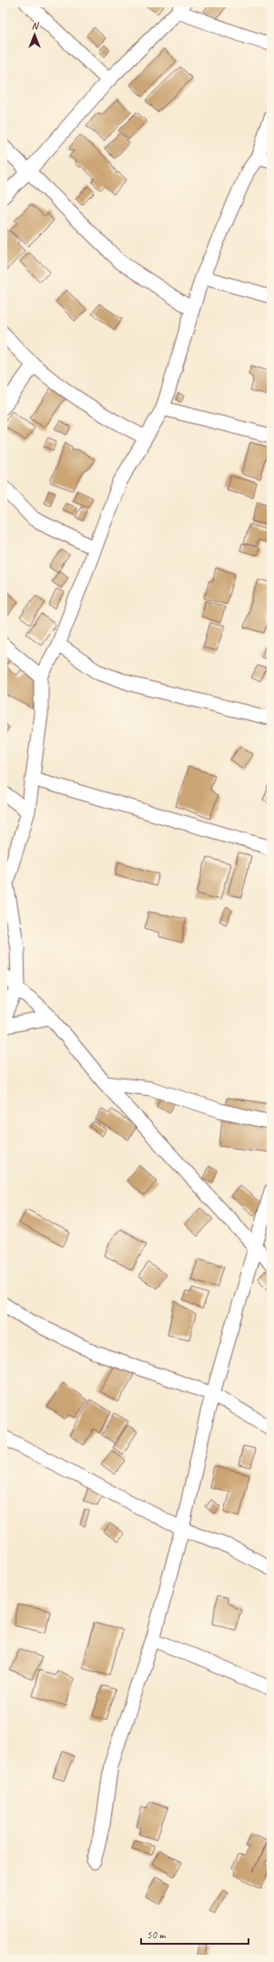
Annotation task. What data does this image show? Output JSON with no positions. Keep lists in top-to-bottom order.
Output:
{
  "scale_bar": "50 m",
  "north": "top"
}
